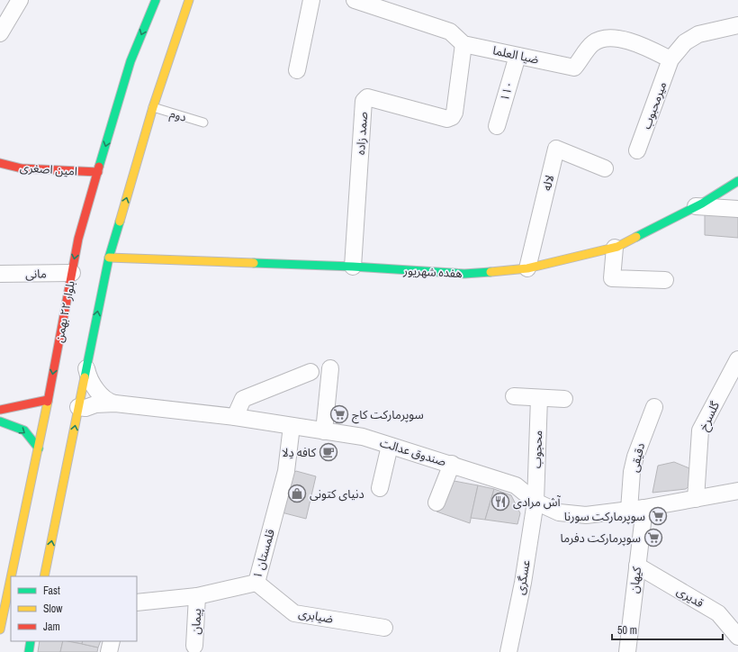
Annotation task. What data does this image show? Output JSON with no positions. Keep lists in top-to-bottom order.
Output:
{
  "streets": {
    "main road": ["امین اصغری", "هفده شهریور", "بلوار ۲۲ بهمن"],
    "street": [
      "ضیا العلما",
      "۱۱۰",
      "میرمحبوب",
      "صمد زاده",
      "لاله",
      "مانی",
      "گلسرخ",
      "محجوب",
      "صندوق عدالت",
      "دقیقی",
      "قلمستان ۱",
      "عسگری",
      "کیهان",
      "قدیری",
      "ضیابری",
      "پیمان"
    ],
    "lane": ["دوم"]
  },
  "crossings": [
    ["ضیا العلما", "۱۱۰"],
    ["ضیا العلما", "میرمحبوب"],
    ["ضیا العلما", "صمد زاده"],
    ["صمد زاده", "هفده شهریور"],
    ["امین اصغری", "بلوار ۲۲ بهمن"],
    ["لاله", "هفده شهریور"],
    ["مانی", "بلوار ۲۲ بهمن"],
    ["گلسرخ", "صندوق عدالت"],
    ["محجوب", "صندوق عدالت"],
    ["محجوب", "عسگری"],
    ["صندوق عدالت", "دقیقی"],
    ["صندوق عدالت", "قلمستان ۱"],
    ["صندوق عدالت", "عسگری"],
    ["صندوق عدالت", "کیهان"],
    ["دقیقی", "کیهان"],
    ["قلمستان ۱", "ضیابری"],
    ["قلمستان ۱", "پیمان"],
    ["کیهان", "قدیری"]
  ],
  "places": {
    "supermarket": ["سوپرمارکت کاج", "سوپرمارکت سورنا", "سوپرمارکت دفرما"],
    "cafe": ["کافه دِلا"],
    "shop": ["دنیای کتونی"],
    "restaurant": ["آش مرادی"]
  },
  "legend": ["Fast", "Slow", "Jam"],
  "scale_bar": "50 m"
}
